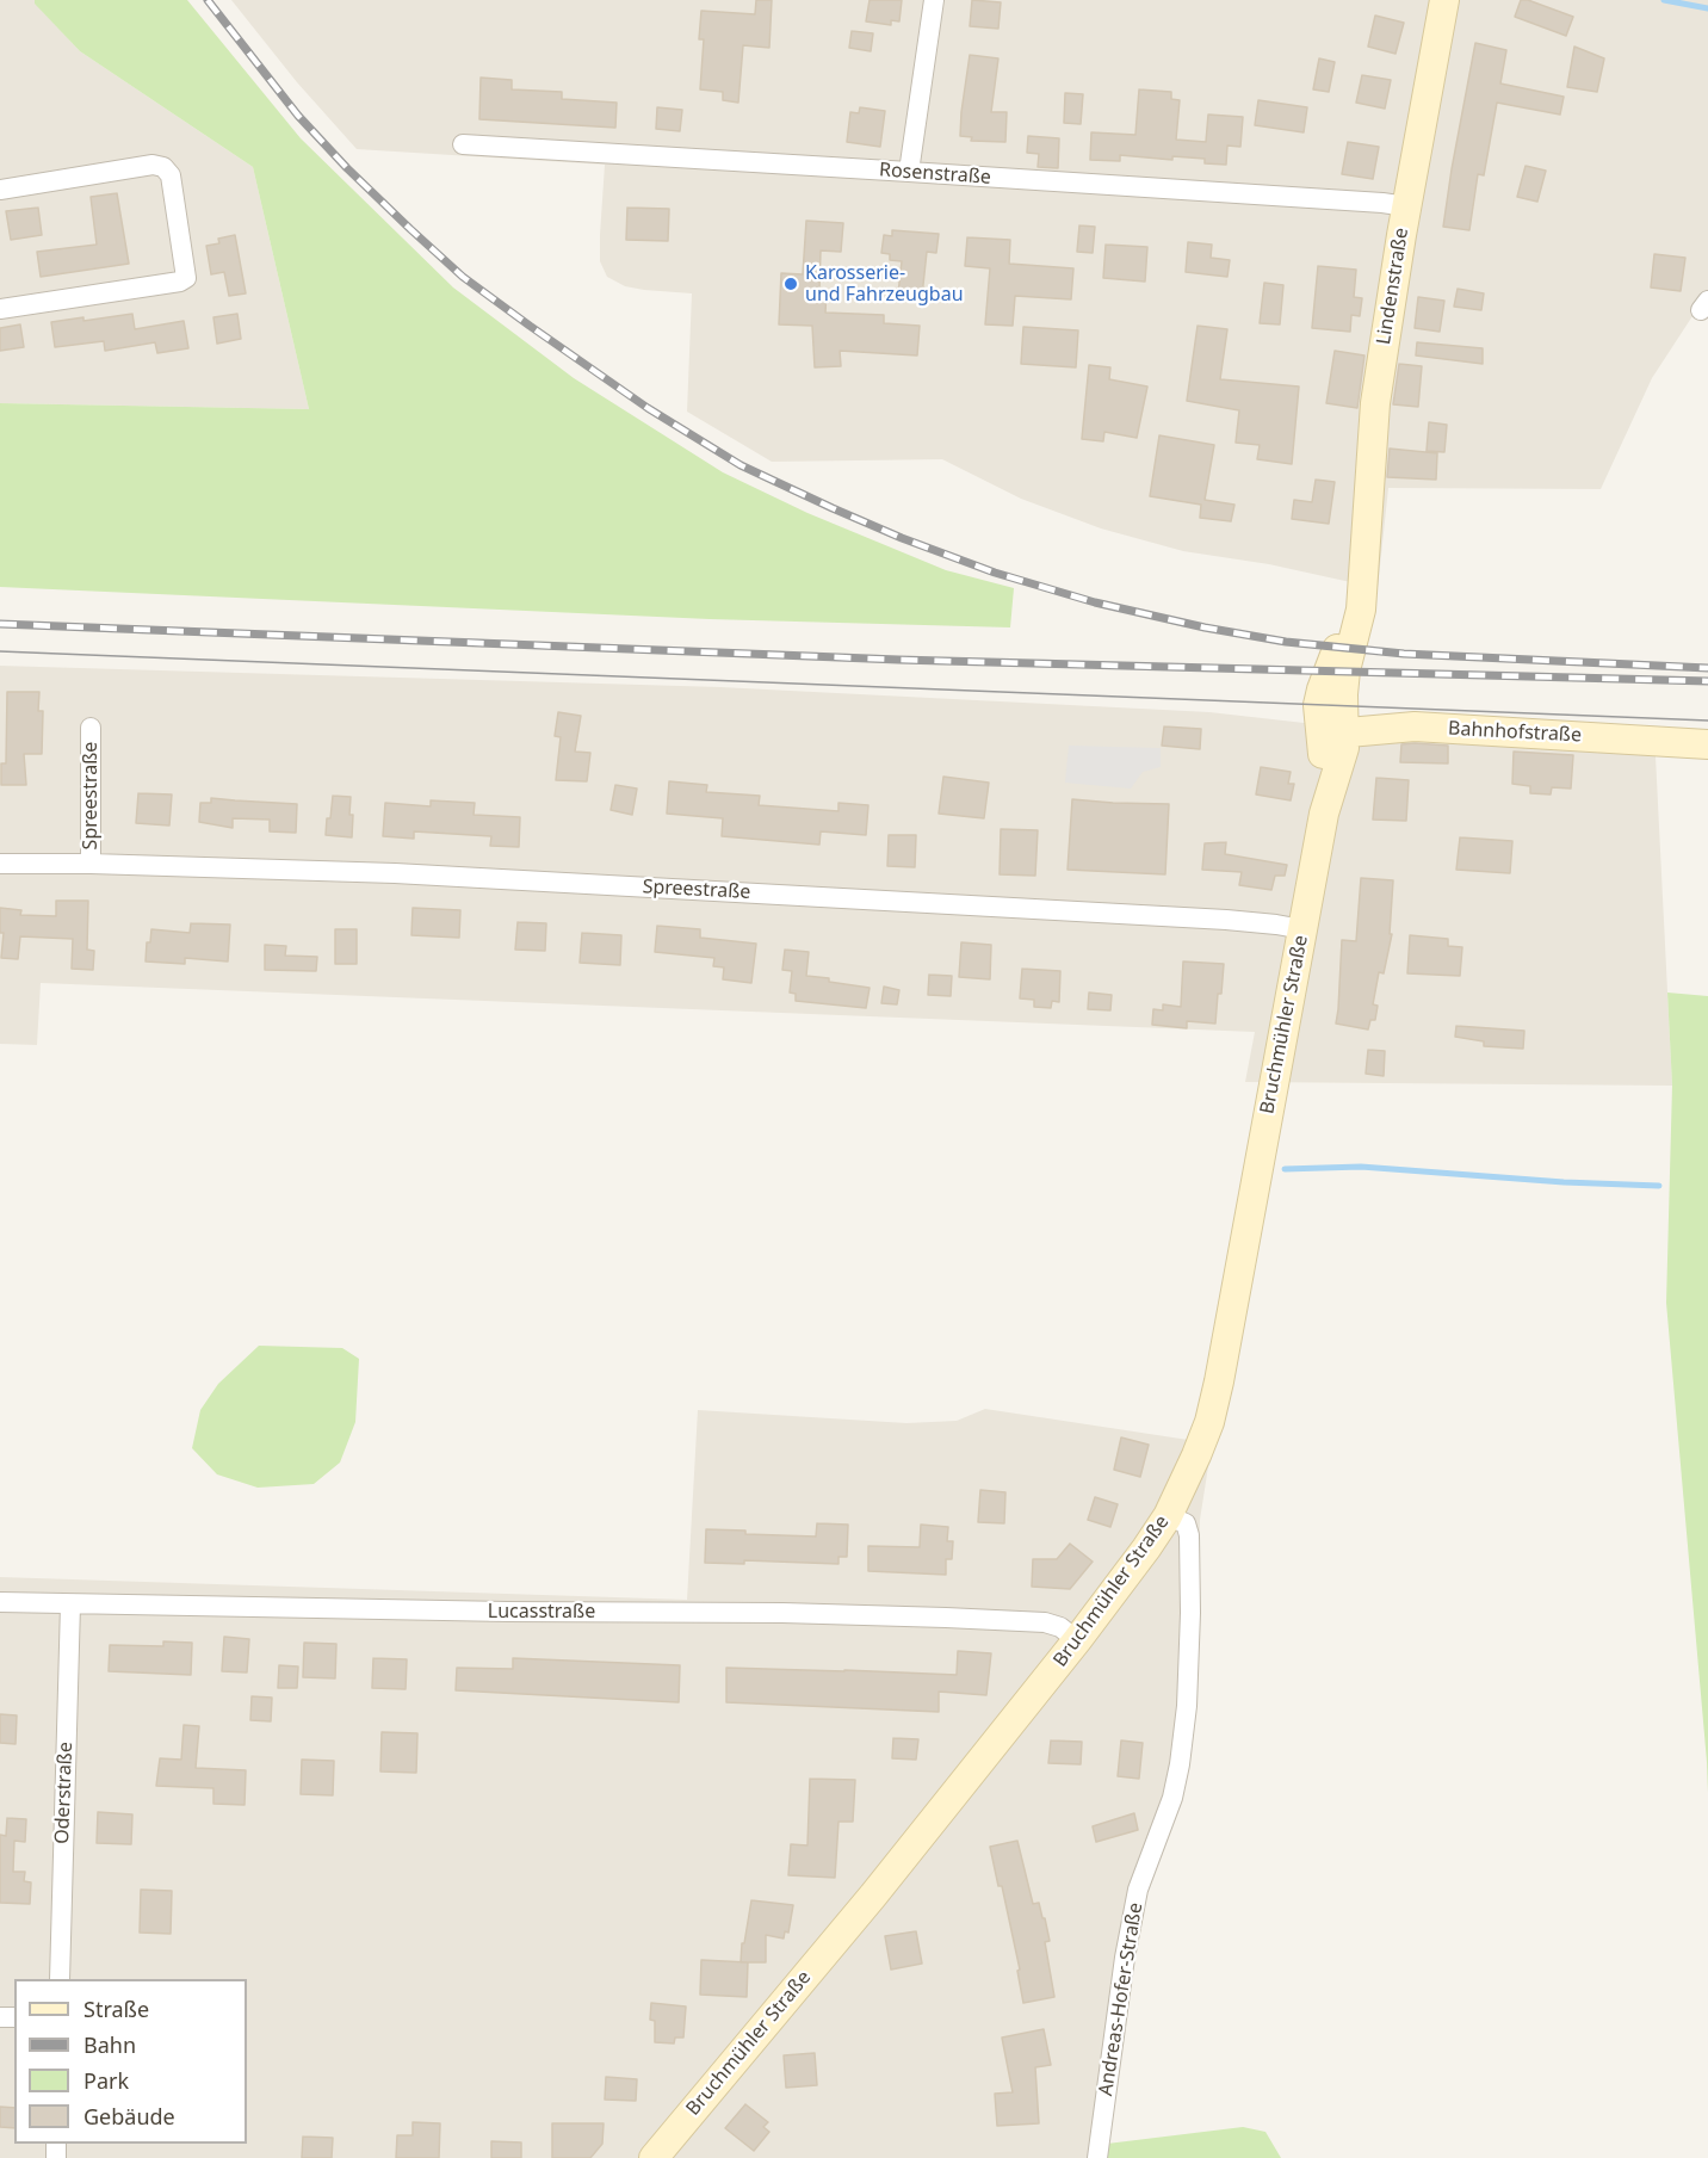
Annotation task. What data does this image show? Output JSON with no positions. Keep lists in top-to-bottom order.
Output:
{
  "streets": {
    "street": [
      "Rosenstraße",
      "Lindenstraße",
      "Bahnhofstraße",
      "Spreestraße",
      "Bruchmühler Straße",
      "Lucasstraße",
      "Oderstraße",
      "Andreas-Hofer-Straße"
    ]
  },
  "crossings": [
    ["Rosenstraße", "Lindenstraße"],
    ["Lindenstraße", "Bahnhofstraße"],
    ["Lindenstraße", "Bruchmühler Straße"],
    ["Bahnhofstraße", "Bruchmühler Straße"],
    ["Spreestraße", "Bruchmühler Straße"],
    ["Bruchmühler Straße", "Lucasstraße"],
    ["Bruchmühler Straße", "Andreas-Hofer-Straße"],
    ["Lucasstraße", "Oderstraße"]
  ],
  "places": ["Karosserie- und Fahrzeugbau"],
  "legend": [
    "Straße",
    "Bahn",
    "Park",
    "Gebäude"
  ]
}
